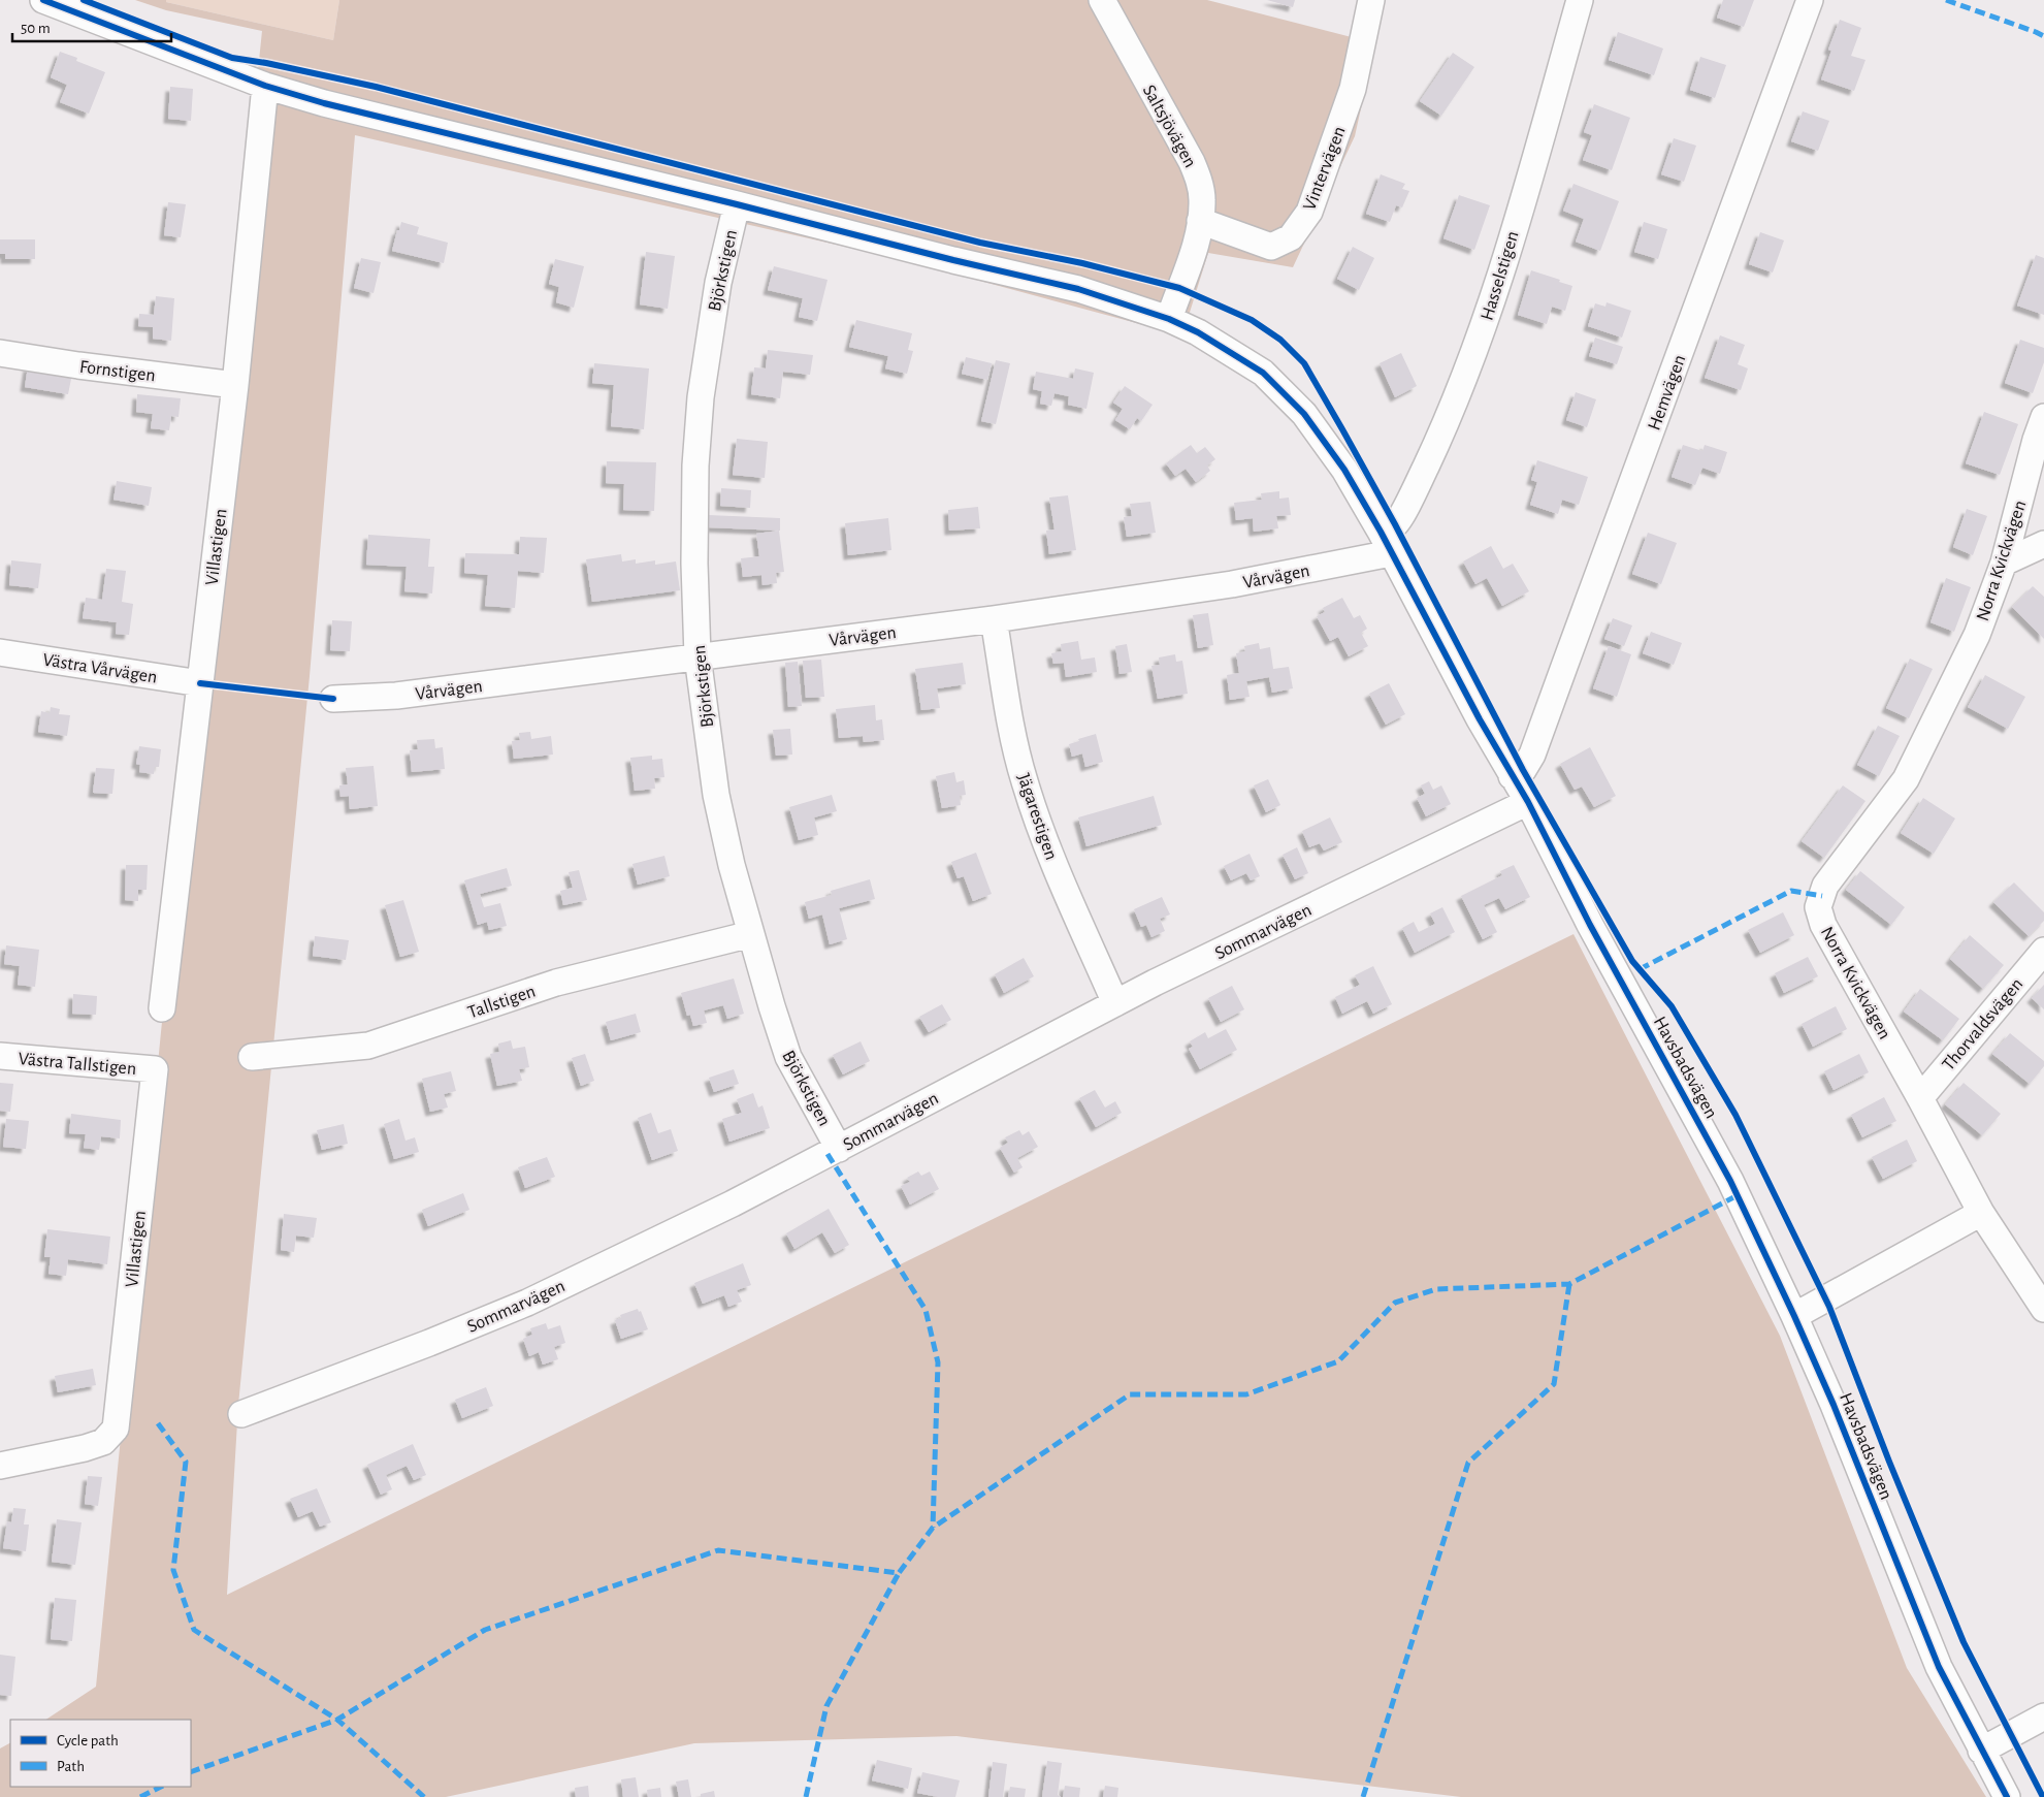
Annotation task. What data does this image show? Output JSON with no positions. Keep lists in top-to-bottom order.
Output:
{
  "streets": {
    "street": [
      "Saltsjövägen",
      "Vintervägen",
      "Björkstigen",
      "Hasselstigen",
      "Fornstigen",
      "Hemvägen",
      "Villastigen",
      "Norra Kvickvägen",
      "Vårvägen",
      "Västra Vårvägen",
      "Jägarestigen",
      "Sommarvägen",
      "Tallstigen",
      "Thorvaldsvägen",
      "Västra Tallstigen",
      "Havsbadsvägen"
    ]
  },
  "crossings": [
    ["Saltsjövägen", "Vintervägen"],
    ["Saltsjövägen", "Havsbadsvägen"],
    ["Björkstigen", "Vårvägen"],
    ["Björkstigen", "Sommarvägen"],
    ["Björkstigen", "Tallstigen"],
    ["Björkstigen", "Havsbadsvägen"],
    ["Hasselstigen", "Vårvägen"],
    ["Hasselstigen", "Havsbadsvägen"],
    ["Fornstigen", "Villastigen"],
    ["Hemvägen", "Havsbadsvägen"],
    ["Villastigen", "Västra Vårvägen"],
    ["Villastigen", "Västra Tallstigen"],
    ["Villastigen", "Havsbadsvägen"],
    ["Norra Kvickvägen", "Thorvaldsvägen"],
    ["Vårvägen", "Jägarestigen"],
    ["Vårvägen", "Havsbadsvägen"],
    ["Jägarestigen", "Sommarvägen"],
    ["Sommarvägen", "Havsbadsvägen"]
  ],
  "legend": ["Cycle path", "Path"],
  "scale_bar": "50 m"
}
